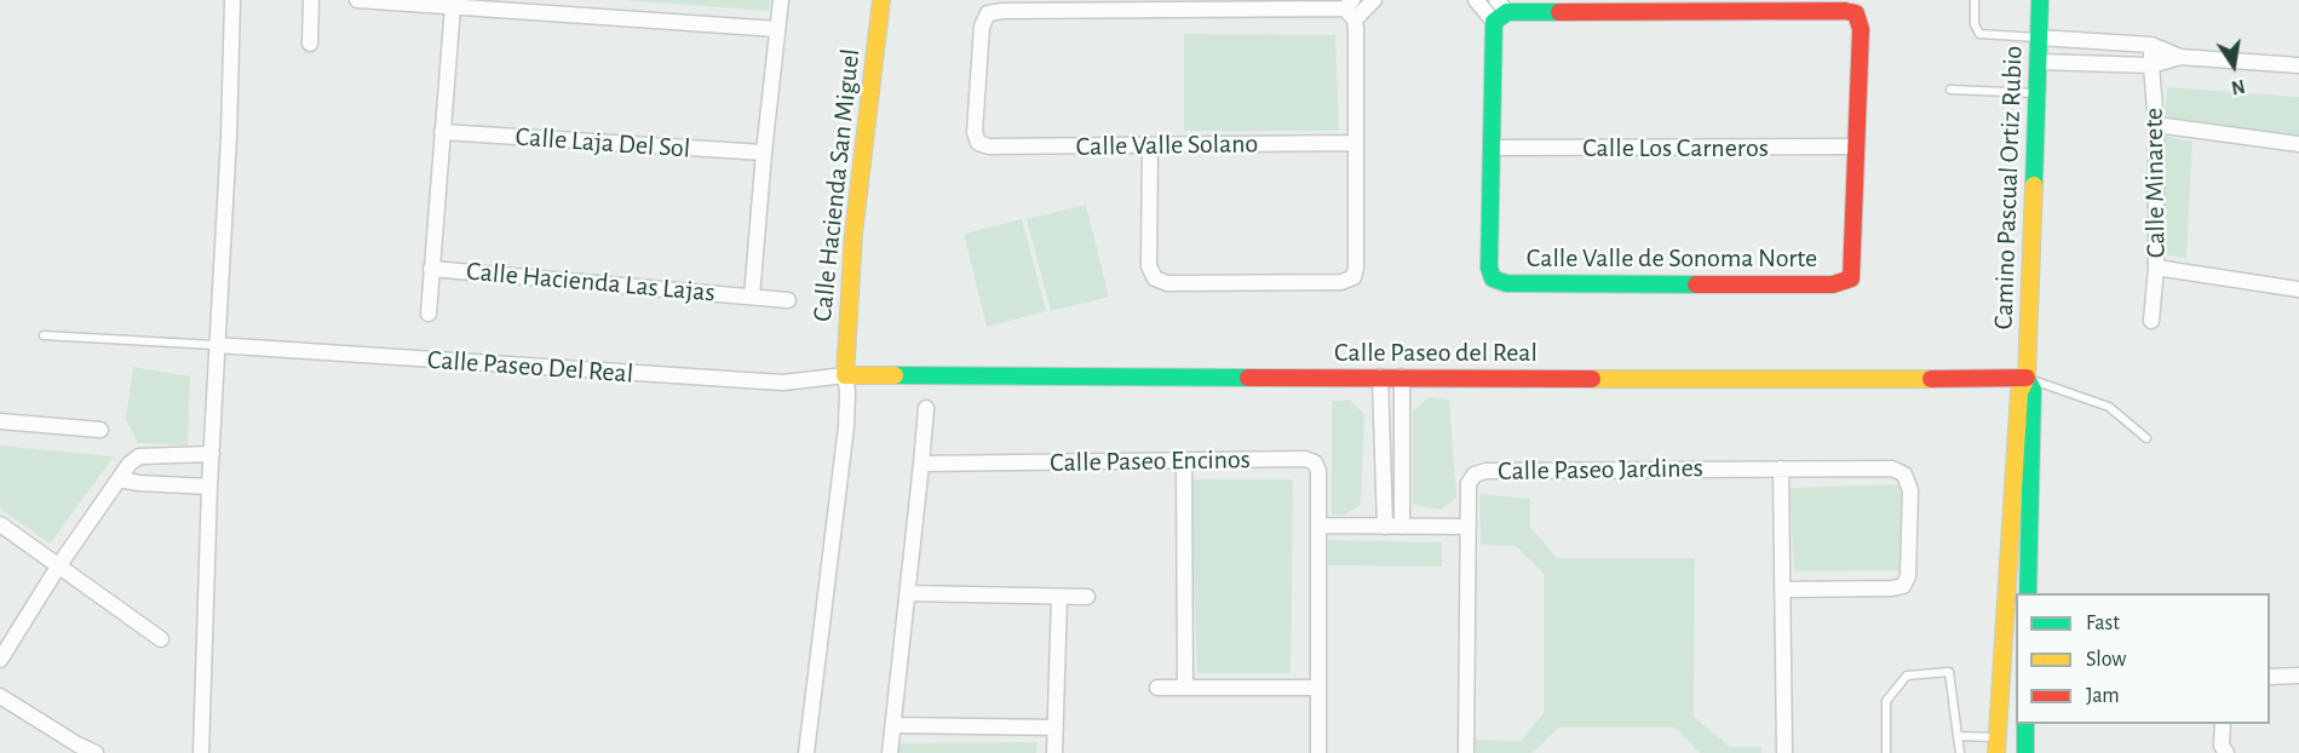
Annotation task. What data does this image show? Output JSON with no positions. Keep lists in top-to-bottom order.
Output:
{
  "streets": {
    "street": [
      "Calle Laja Del Sol",
      "Calle Valle Solano",
      "Calle Los Carneros",
      "Calle Minarete",
      "Calle Hacienda San Miguel",
      "Camino Pascual Ortiz Rubio",
      "Calle Valle de Sonoma Norte",
      "Calle Hacienda Las Lajas",
      "Calle Paseo del Real",
      "Calle Paseo Del Real",
      "Calle Paseo Encinos",
      "Calle Paseo Jardines"
    ]
  },
  "crossings": [
    ["Calle Laja Del Sol", "Calle Hacienda Las Lajas"],
    ["Calle Los Carneros", "Calle Valle de Sonoma Norte"],
    ["Calle Hacienda San Miguel", "Calle Paseo del Real"],
    ["Calle Hacienda San Miguel", "Calle Paseo Del Real"],
    ["Camino Pascual Ortiz Rubio", "Calle Paseo del Real"],
    ["Calle Paseo del Real", "Calle Paseo Del Real"]
  ],
  "legend": ["Fast", "Slow", "Jam"],
  "north": "bottom"
}
